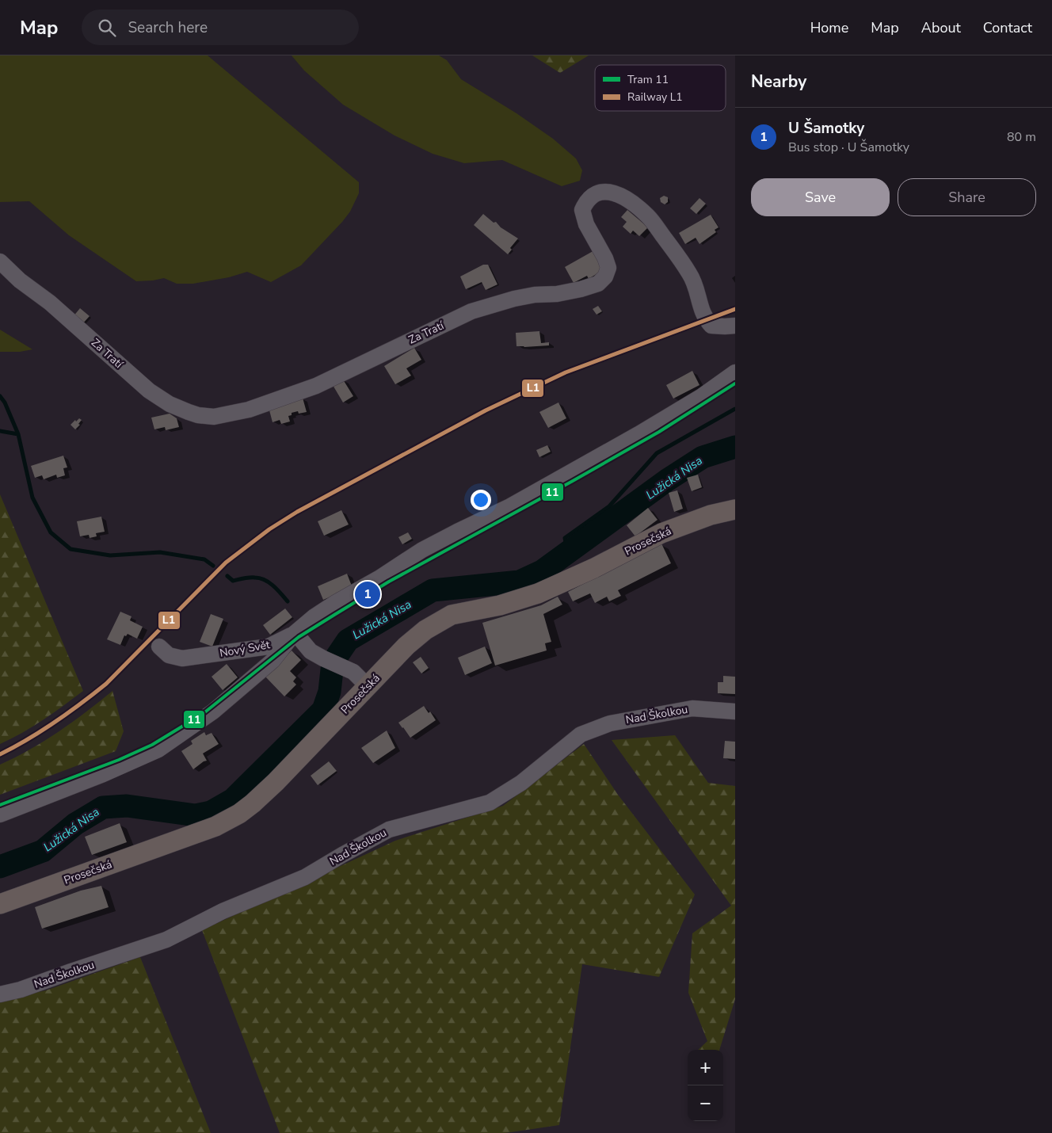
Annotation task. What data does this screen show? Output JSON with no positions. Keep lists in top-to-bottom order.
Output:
{
  "streets": {
    "main road": ["Prosečská"],
    "street": ["Za Tratí", "Nový Svět", "Nad Školkou"]
  },
  "water": ["Lužická Nisa"],
  "lines": ["rail line L1", "tram line 11"],
  "legend": ["Tram 11", "Railway L1"],
  "page": {
    "header": "Map",
    "search": "Search here",
    "nav": [
      "Home",
      "Map",
      "About",
      "Contact"
    ],
    "heading": "Nearby",
    "list": [
      {
        "mark": "1",
        "name": "U Šamotky",
        "note": "Bus stop · U Šamotky",
        "value": "80 m"
      }
    ],
    "buttons": ["Save", "Share"],
    "pins": "1",
    "map_buttons": ["+", "−"]
  }
}
